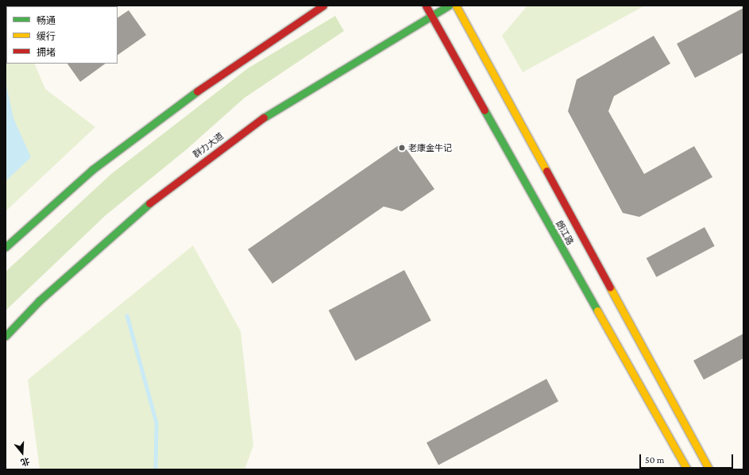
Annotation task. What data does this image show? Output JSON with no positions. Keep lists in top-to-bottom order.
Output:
{
  "streets": {
    "main road": ["群力大道", "朗江路"]
  },
  "crossings": [
    ["群力大道", "朗江路"]
  ],
  "places": ["老康金牛记"],
  "legend": ["畅通", "缓行", "拥堵"],
  "scale_bar": "50 m",
  "north": "bottom"
}
